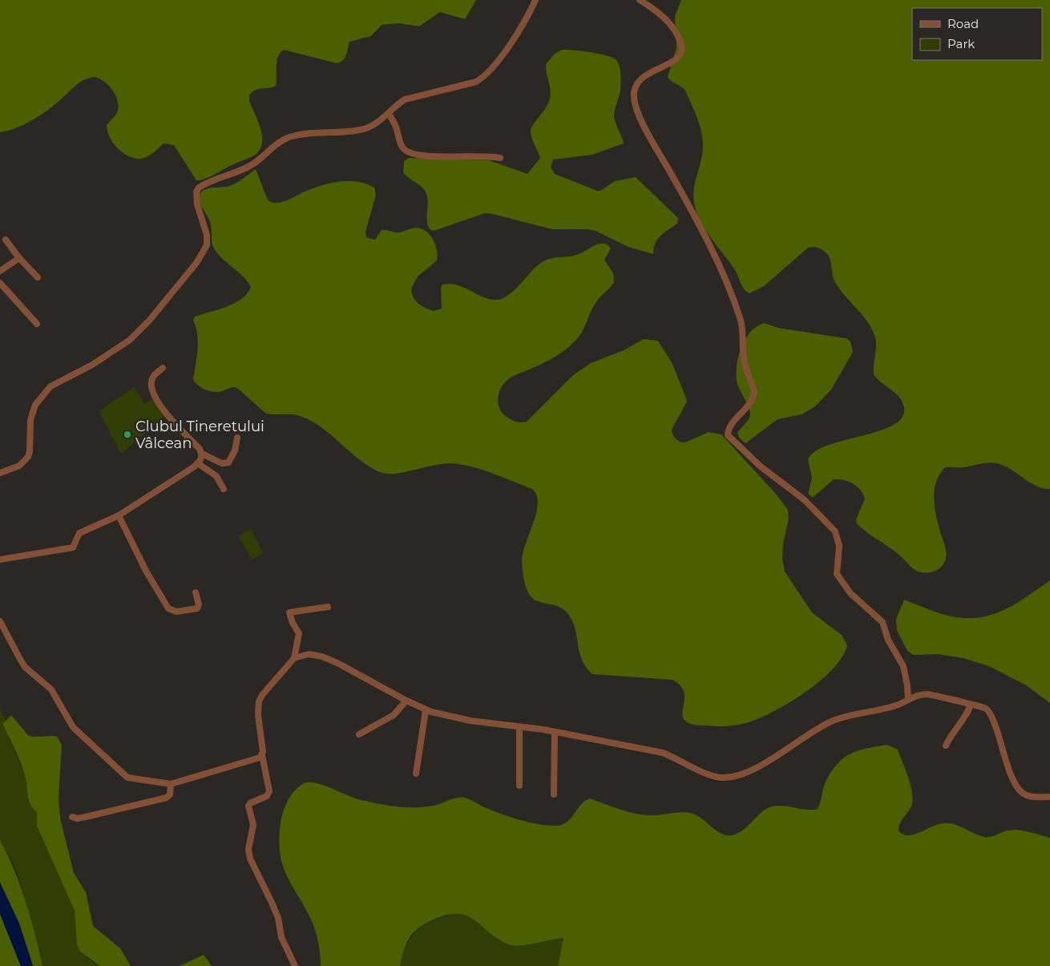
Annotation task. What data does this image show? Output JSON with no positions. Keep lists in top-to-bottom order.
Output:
{
  "places": ["Clubul Tineretului Vâlcean"],
  "legend": ["Road", "Park"]
}
